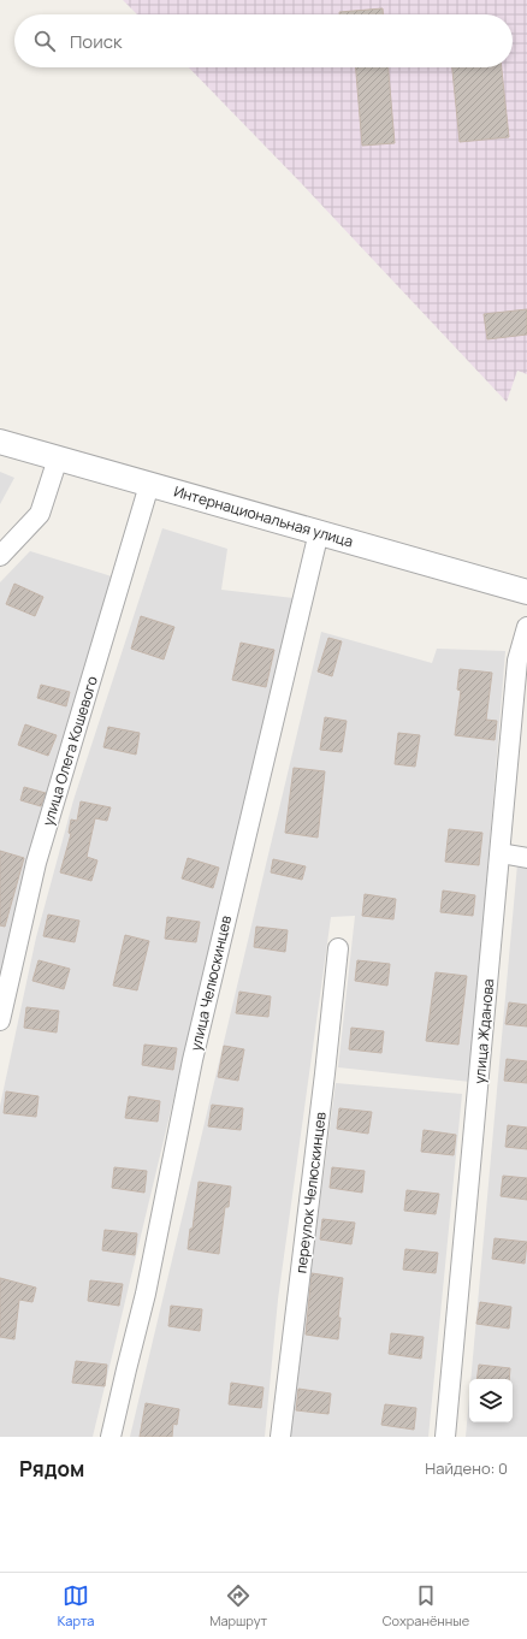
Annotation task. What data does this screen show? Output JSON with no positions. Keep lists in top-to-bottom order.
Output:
{
  "streets": {
    "street": [
      "Интернациональная улица",
      "улица Олега Кошевого",
      "улица Челюскинцев",
      "улица Жданова",
      "переулок Челюскинцев"
    ]
  },
  "crossings": [
    ["Интернациональная улица", "улица Олега Кошевого"],
    ["Интернациональная улица", "улица Челюскинцев"]
  ],
  "page": {
    "search": "Поиск",
    "heading": ["Рядом", "Найдено: 0"],
    "nav": ["Карта", "Маршрут", "Сохранённые"]
  }
}
